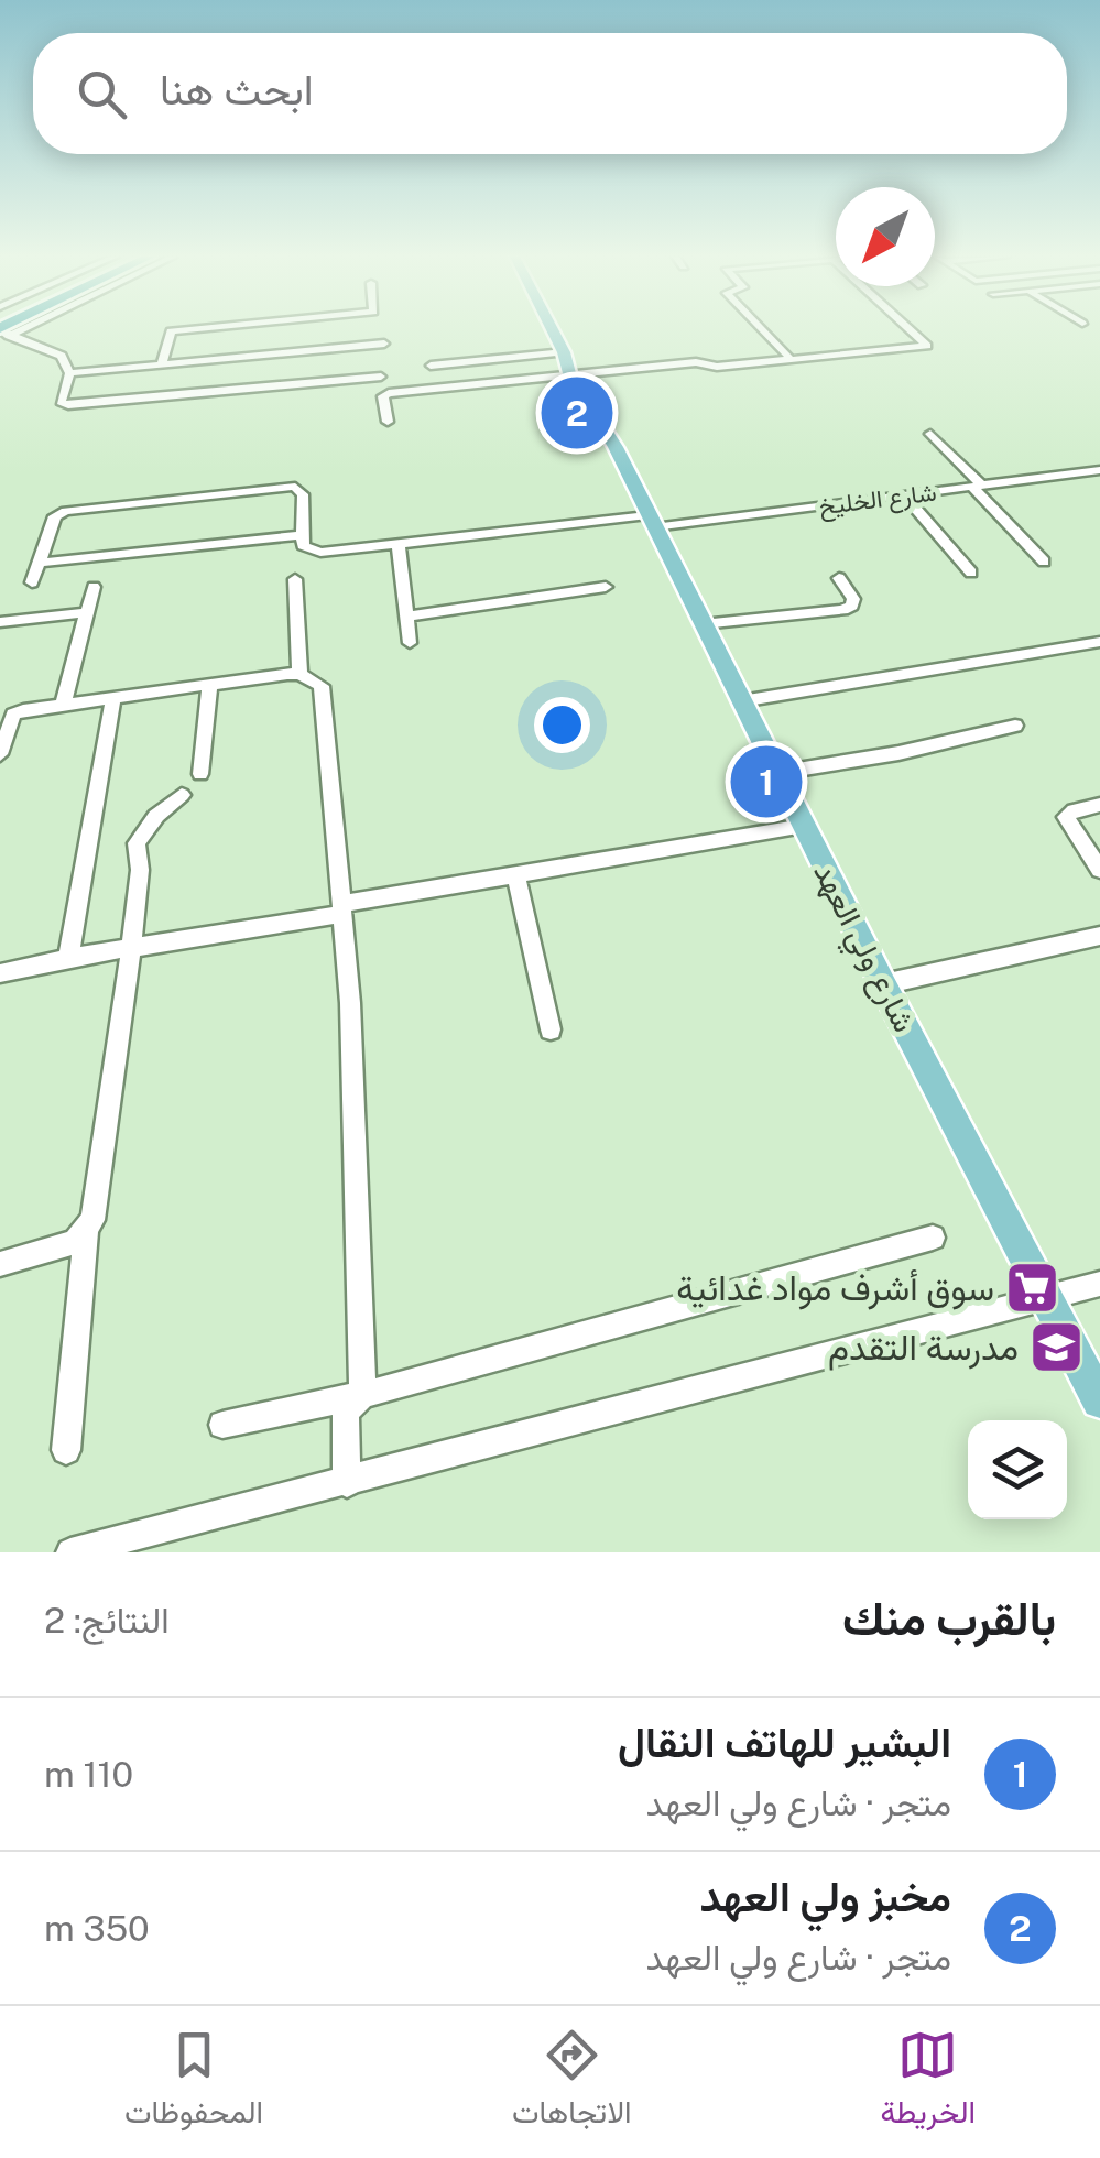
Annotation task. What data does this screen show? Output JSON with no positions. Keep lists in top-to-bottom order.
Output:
{
  "streets": {
    "main road": ["شارع ولي العهد"],
    "street": ["شارع الخليخ"]
  },
  "crossings": [
    ["شارع الخليخ", "شارع ولي العهد"]
  ],
  "places": {
    "supermarket": ["سوق أشرف مواد غدائية"],
    "school or university": ["مدرسة التقدم"]
  },
  "north": "bottom left",
  "page": {
    "search": "ابحث هنا",
    "pins": ["2", "1"],
    "heading": ["بالقرب منك", "النتائج: 2"],
    "list": [
      {
        "mark": "1",
        "name": "البشير للهاتف النقال",
        "note": "متجر · شارع ولي العهد",
        "value": "110 m"
      },
      {
        "mark": "2",
        "name": "مخبز ولي العهد",
        "note": "متجر · شارع ولي العهد",
        "value": "350 m"
      }
    ],
    "nav": ["الخريطة", "الاتجاهات", "المحفوظات"]
  }
}
